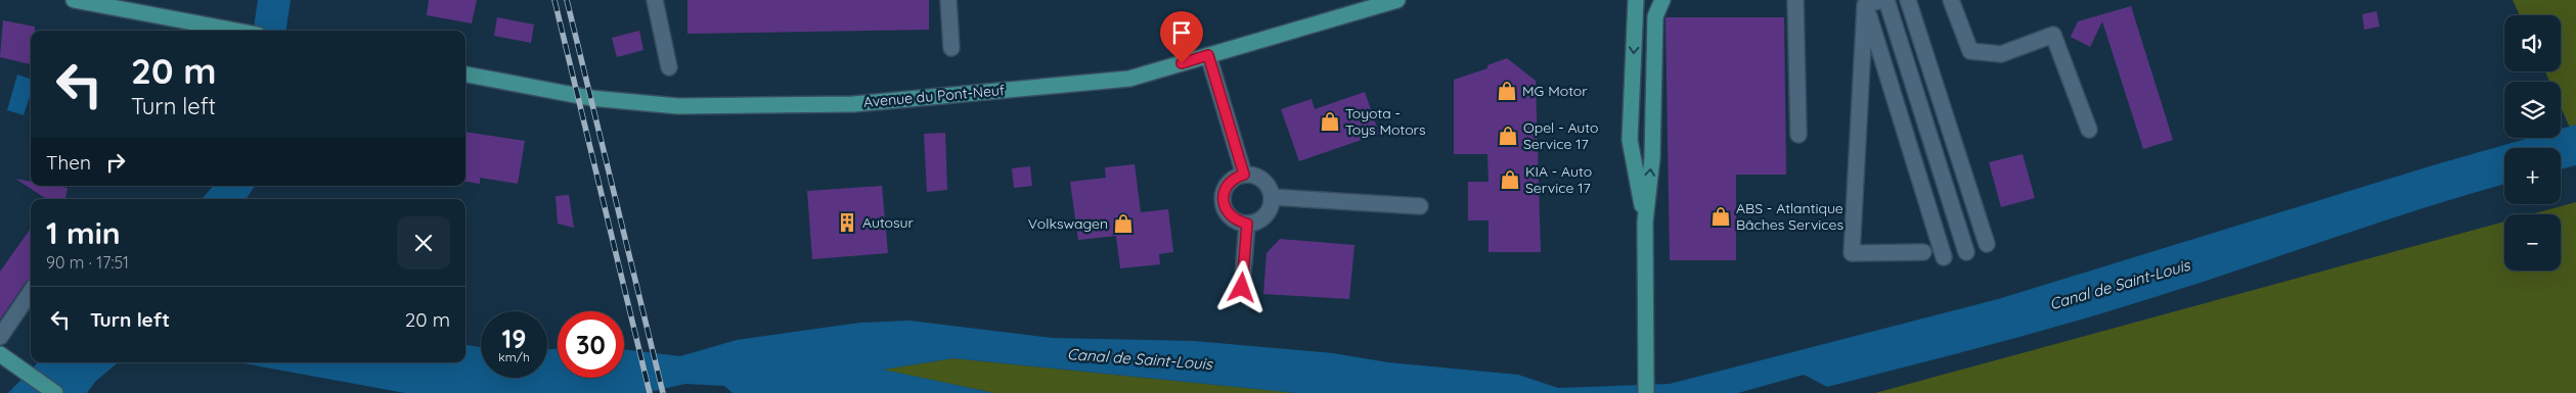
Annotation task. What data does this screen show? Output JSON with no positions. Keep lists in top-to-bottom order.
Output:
{
  "streets": {
    "main road": ["Avenue du Pont-Neuf"]
  },
  "water": ["Canal de Saint-Louis"],
  "places": {
    "shop": [
      "MG Motor",
      "Toyota - Toys Motors",
      "Opel - Auto Service 17",
      "KIA - Auto Service 17",
      "ABS - Atlantique Bâches Services",
      "Volkswagen"
    ],
    "building": ["Autosur"]
  },
  "page": {
    "map_buttons": ["+", "−"],
    "turn": ["20 m", "Turn left"],
    "then": "Then",
    "heading": ["1 min", "90 m · 17:51"],
    "list": [
      {
        "name": "Turn left",
        "value": "20 m"
      }
    ],
    "speed": "19 km/h",
    "limit": "30"
  }
}
